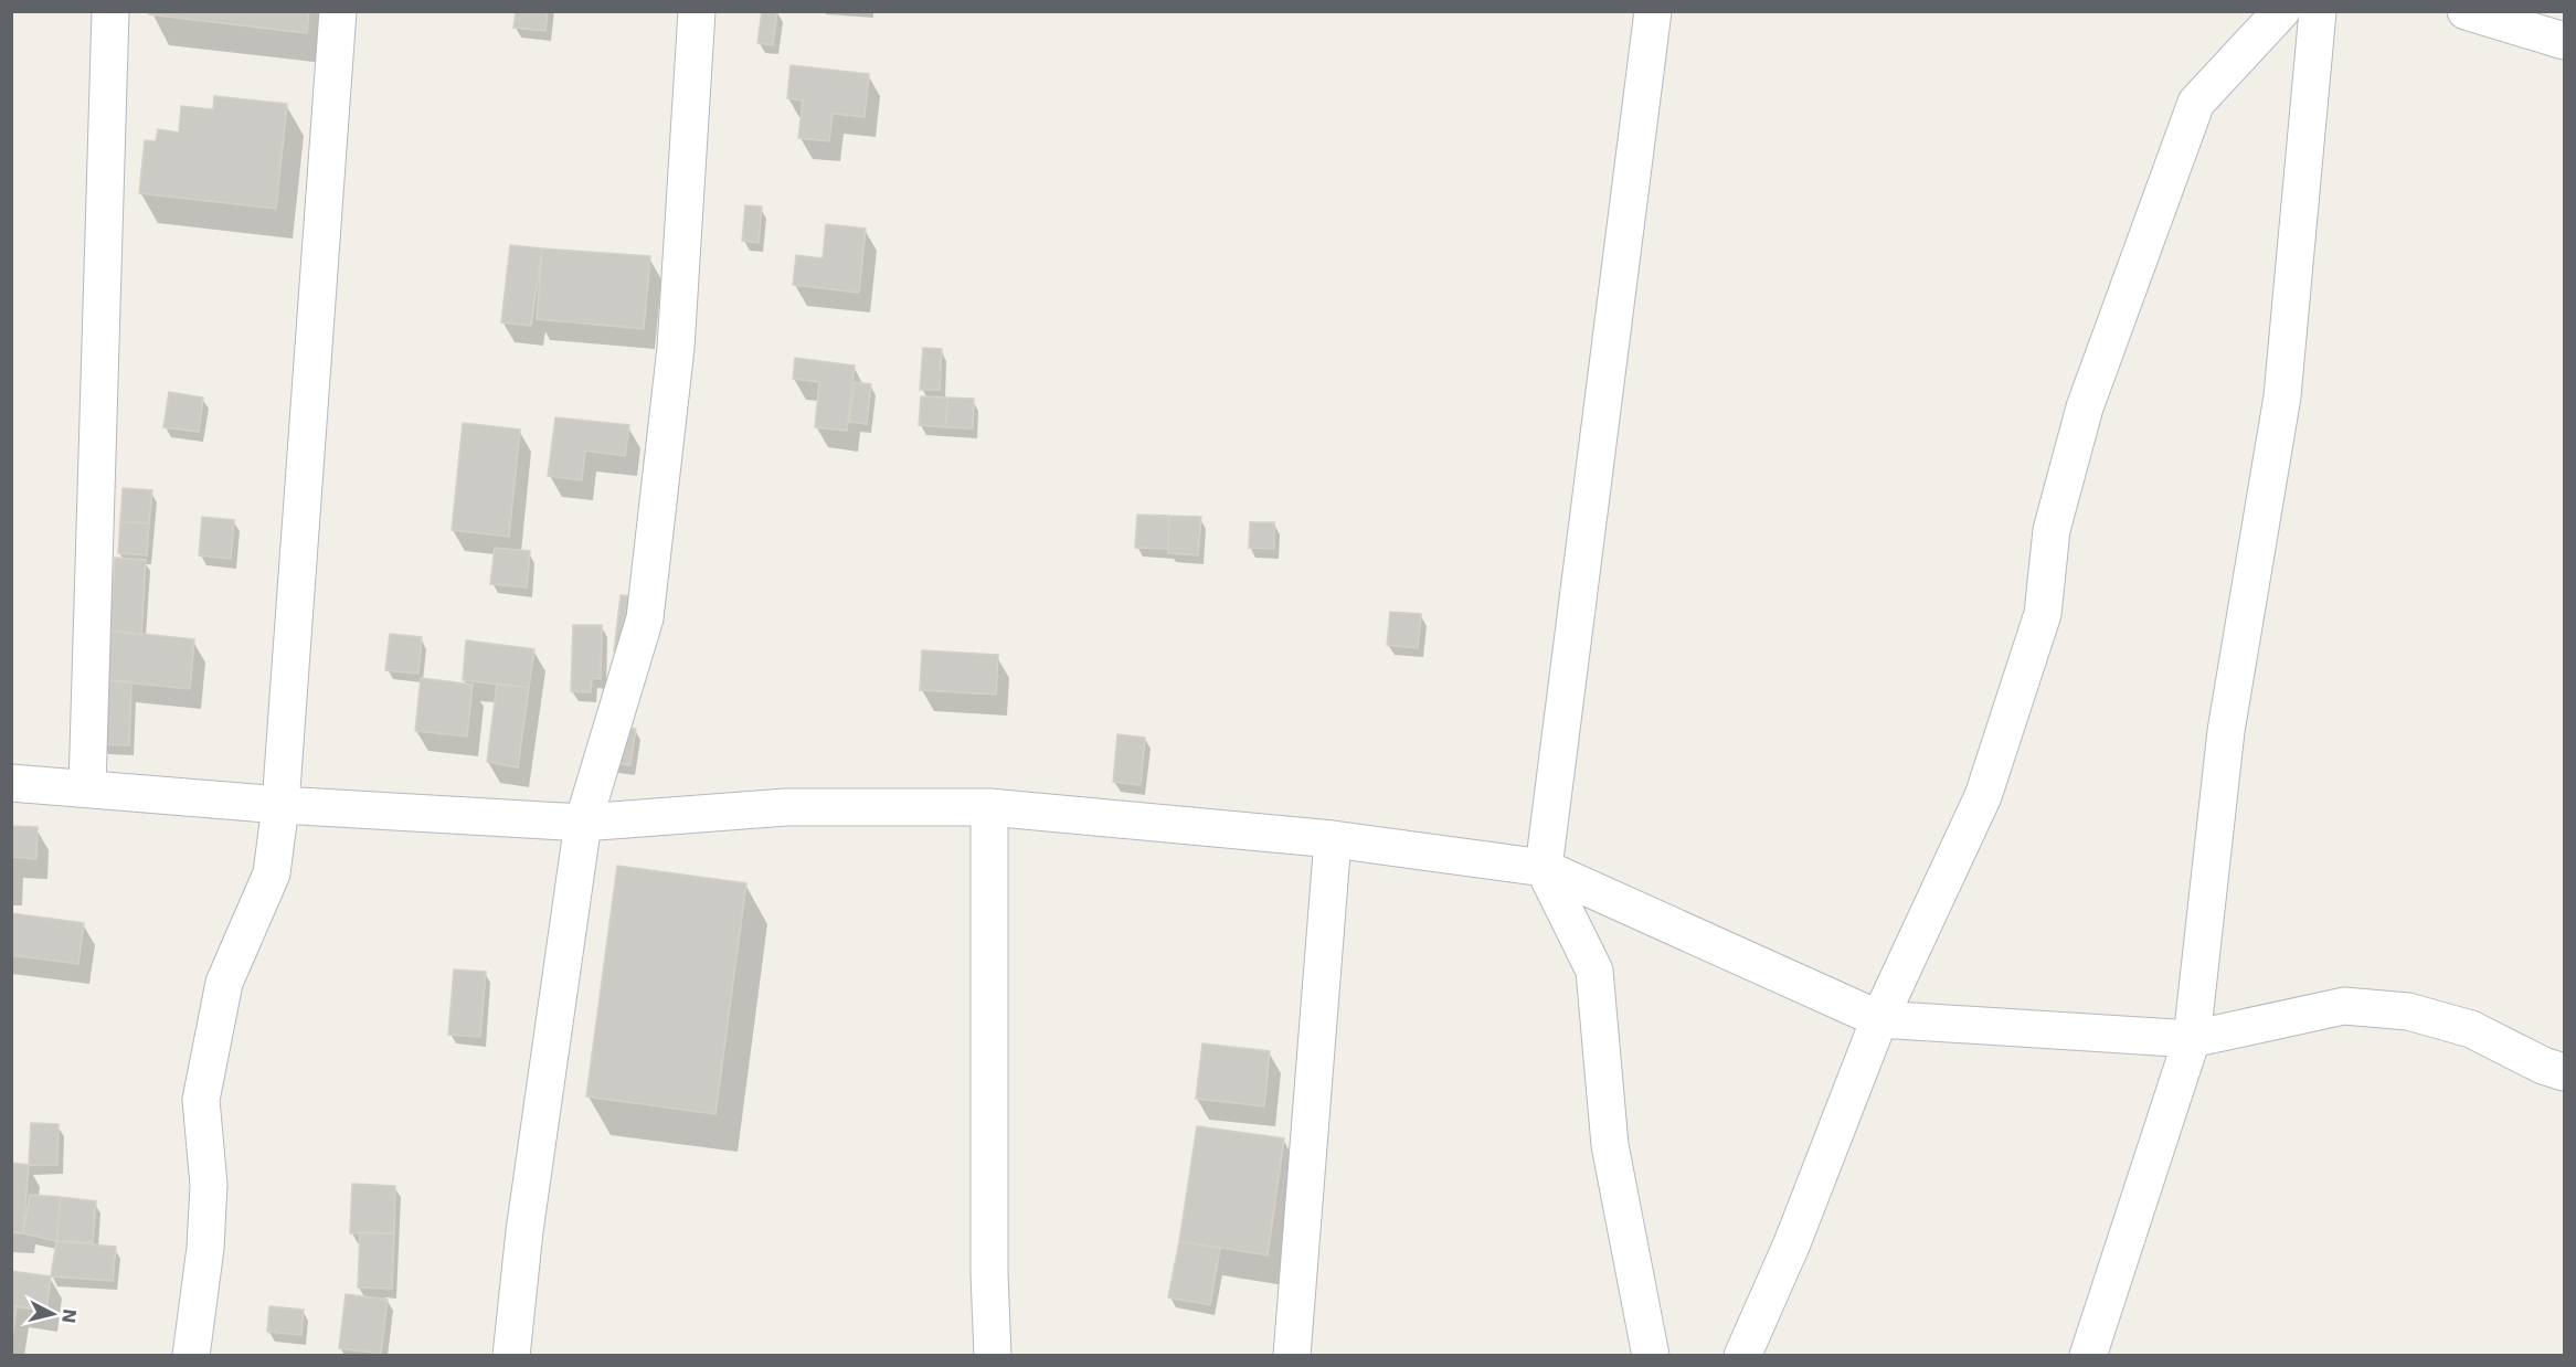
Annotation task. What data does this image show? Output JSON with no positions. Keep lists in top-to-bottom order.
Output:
{
  "north": "right"
}
